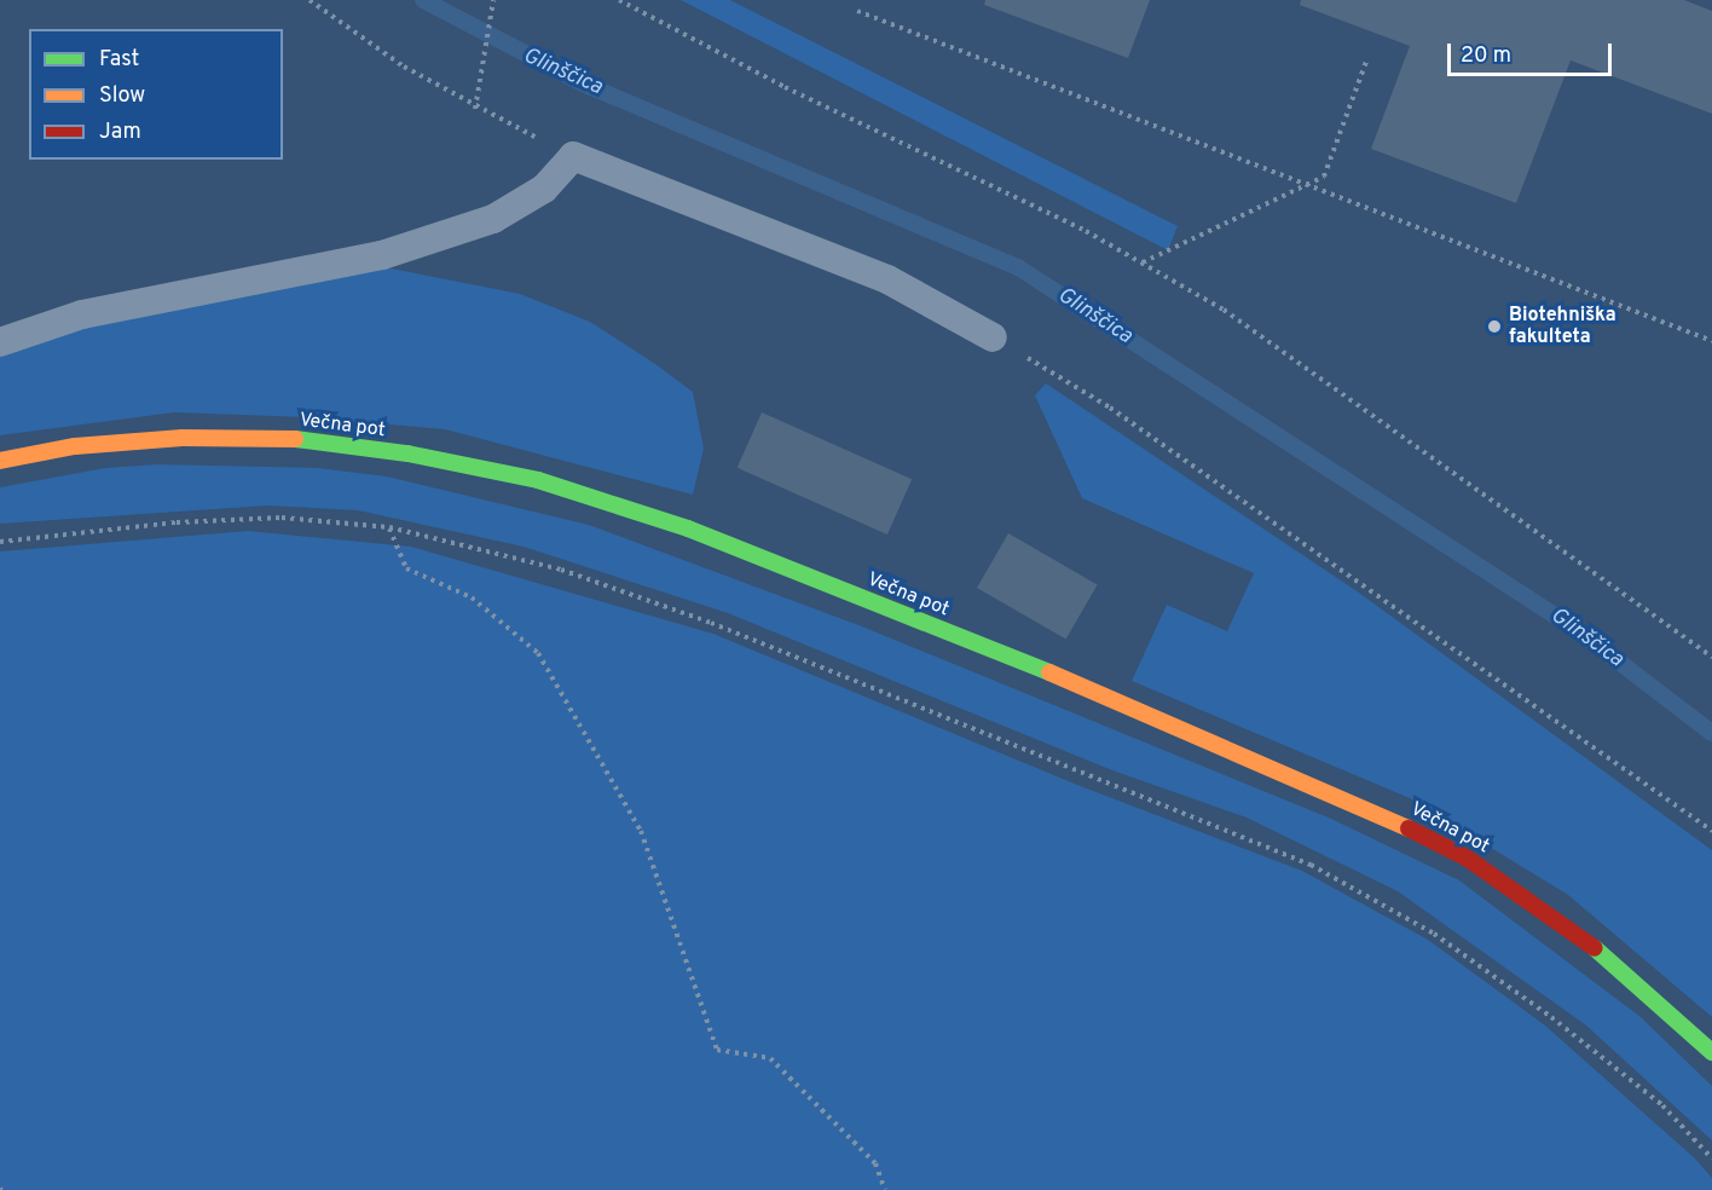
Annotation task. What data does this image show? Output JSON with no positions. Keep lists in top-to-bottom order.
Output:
{
  "streets": {
    "main road": ["Večna pot"]
  },
  "water": ["Glinščica"],
  "places": ["Biotehniška fakulteta"],
  "legend": ["Fast", "Slow", "Jam"],
  "scale_bar": "20 m"
}
